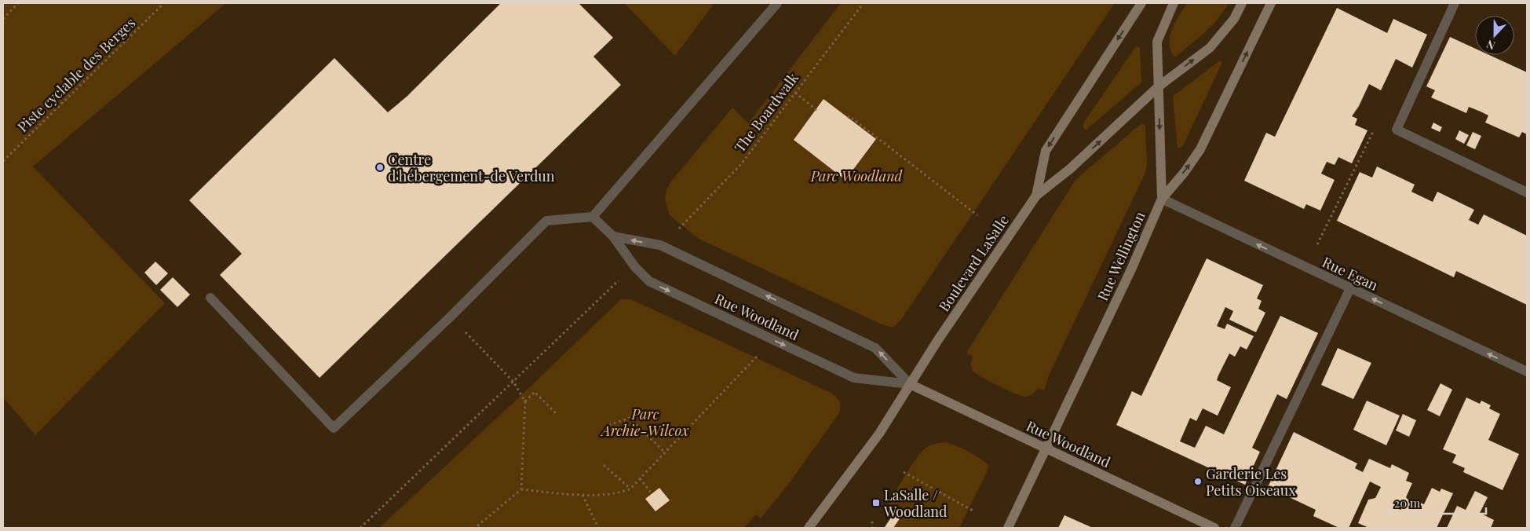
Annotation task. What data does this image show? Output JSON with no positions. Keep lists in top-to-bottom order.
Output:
{
  "streets": {
    "main road": ["Rue Wellington", "Boulevard LaSalle", "Rue Woodland"],
    "street": ["Rue Egan"],
    "path": ["Piste cyclable des Berges", "The Boardwalk"]
  },
  "crossings": [
    ["Rue Wellington", "Rue Egan"],
    ["Rue Wellington", "Rue Woodland"],
    ["Boulevard LaSalle", "Rue Woodland"]
  ],
  "one_way": ["Rue Egan"],
  "parks": ["Parc Woodland", "Parc Archie-Wilcox"],
  "places": {
    "other": ["Centre d'hébergement-de Verdun", "Garderie Les Petits Oiseaux"],
    "transit": ["LaSalle / Woodland"]
  },
  "scale_bar": "20 m",
  "north": "bottom"
}
